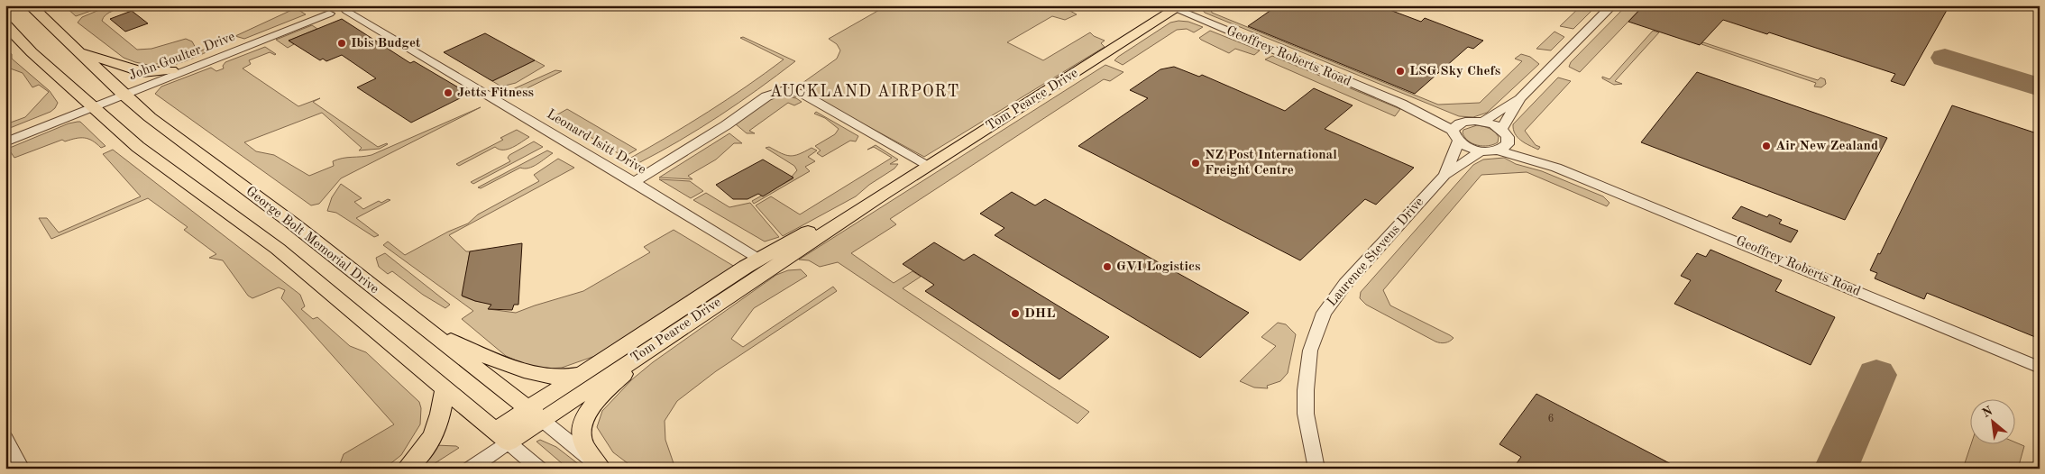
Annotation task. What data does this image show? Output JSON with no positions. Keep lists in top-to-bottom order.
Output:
{
  "streets": {
    "main road": ["Tom Pearce Drive", "George Bolt Memorial Drive"],
    "street": [
      "John Goulter Drive",
      "Geoffrey Roberts Road",
      "Leonard Isitt Drive",
      "Laurence Stevens Drive"
    ]
  },
  "crossings": [
    ["John Goulter Drive", "George Bolt Memorial Drive"],
    ["Geoffrey Roberts Road", "Tom Pearce Drive"],
    ["Geoffrey Roberts Road", "Laurence Stevens Drive"],
    ["Tom Pearce Drive", "Leonard Isitt Drive"],
    ["Tom Pearce Drive", "George Bolt Memorial Drive"]
  ],
  "districts": ["AUCKLAND AIRPORT"],
  "places": [
    "Ibis Budget",
    "LSG Sky Chefs",
    "Jetts Fitness",
    "Air New Zealand",
    "NZ Post International Freight Centre",
    "GVI Logistics",
    "DHL"
  ],
  "house_numbers": ["6"],
  "north": "top left"
}
